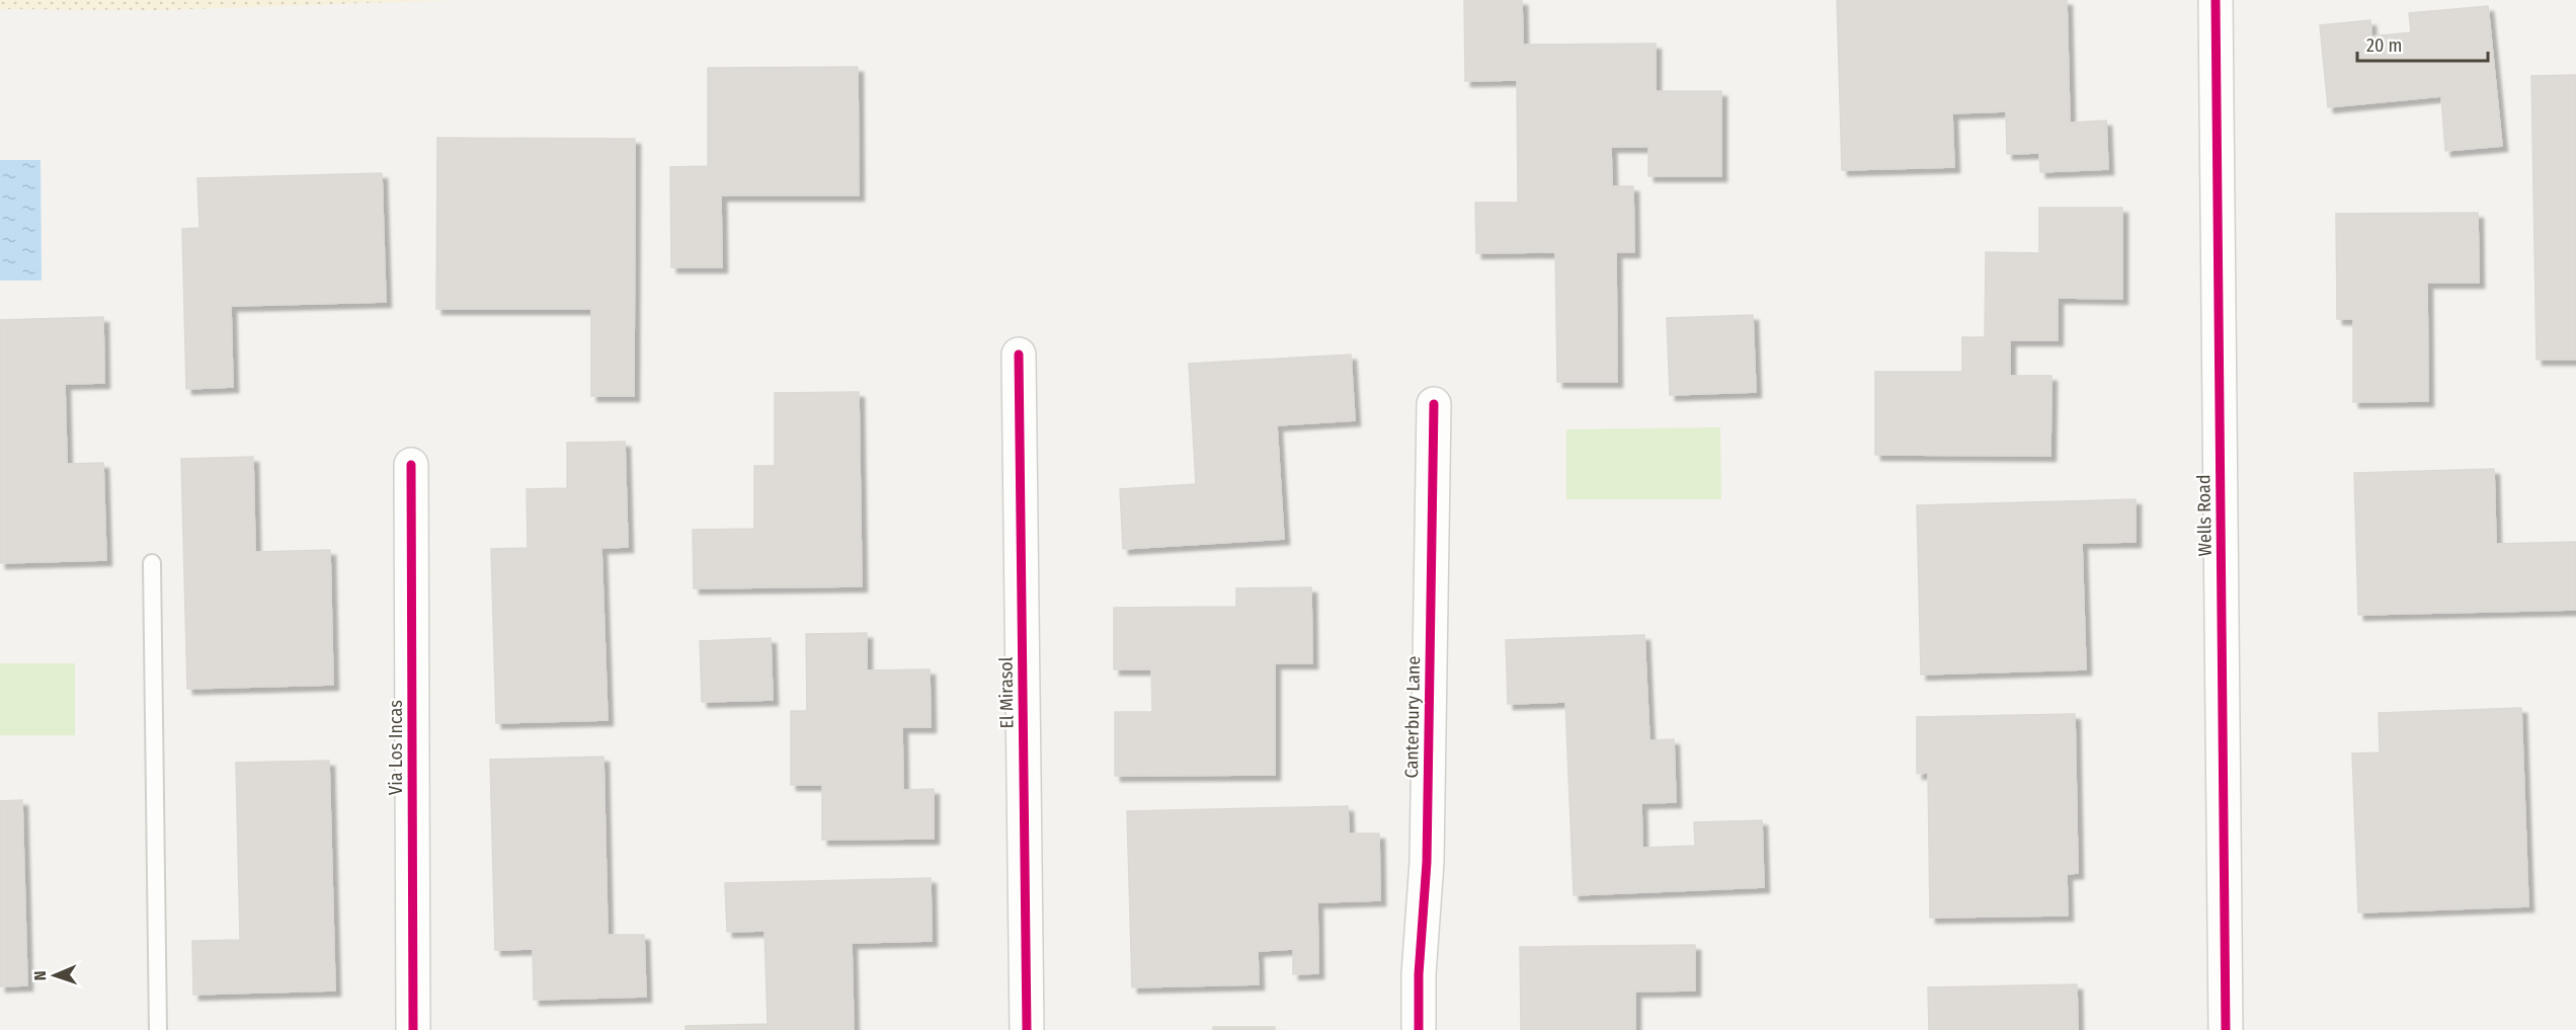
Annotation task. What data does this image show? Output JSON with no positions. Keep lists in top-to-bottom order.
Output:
{
  "streets": {
    "street": [
      "Wells Road",
      "El Mirasol",
      "Canterbury Lane",
      "Via Los Incas"
    ]
  },
  "scale_bar": "20 m",
  "north": "left"
}
